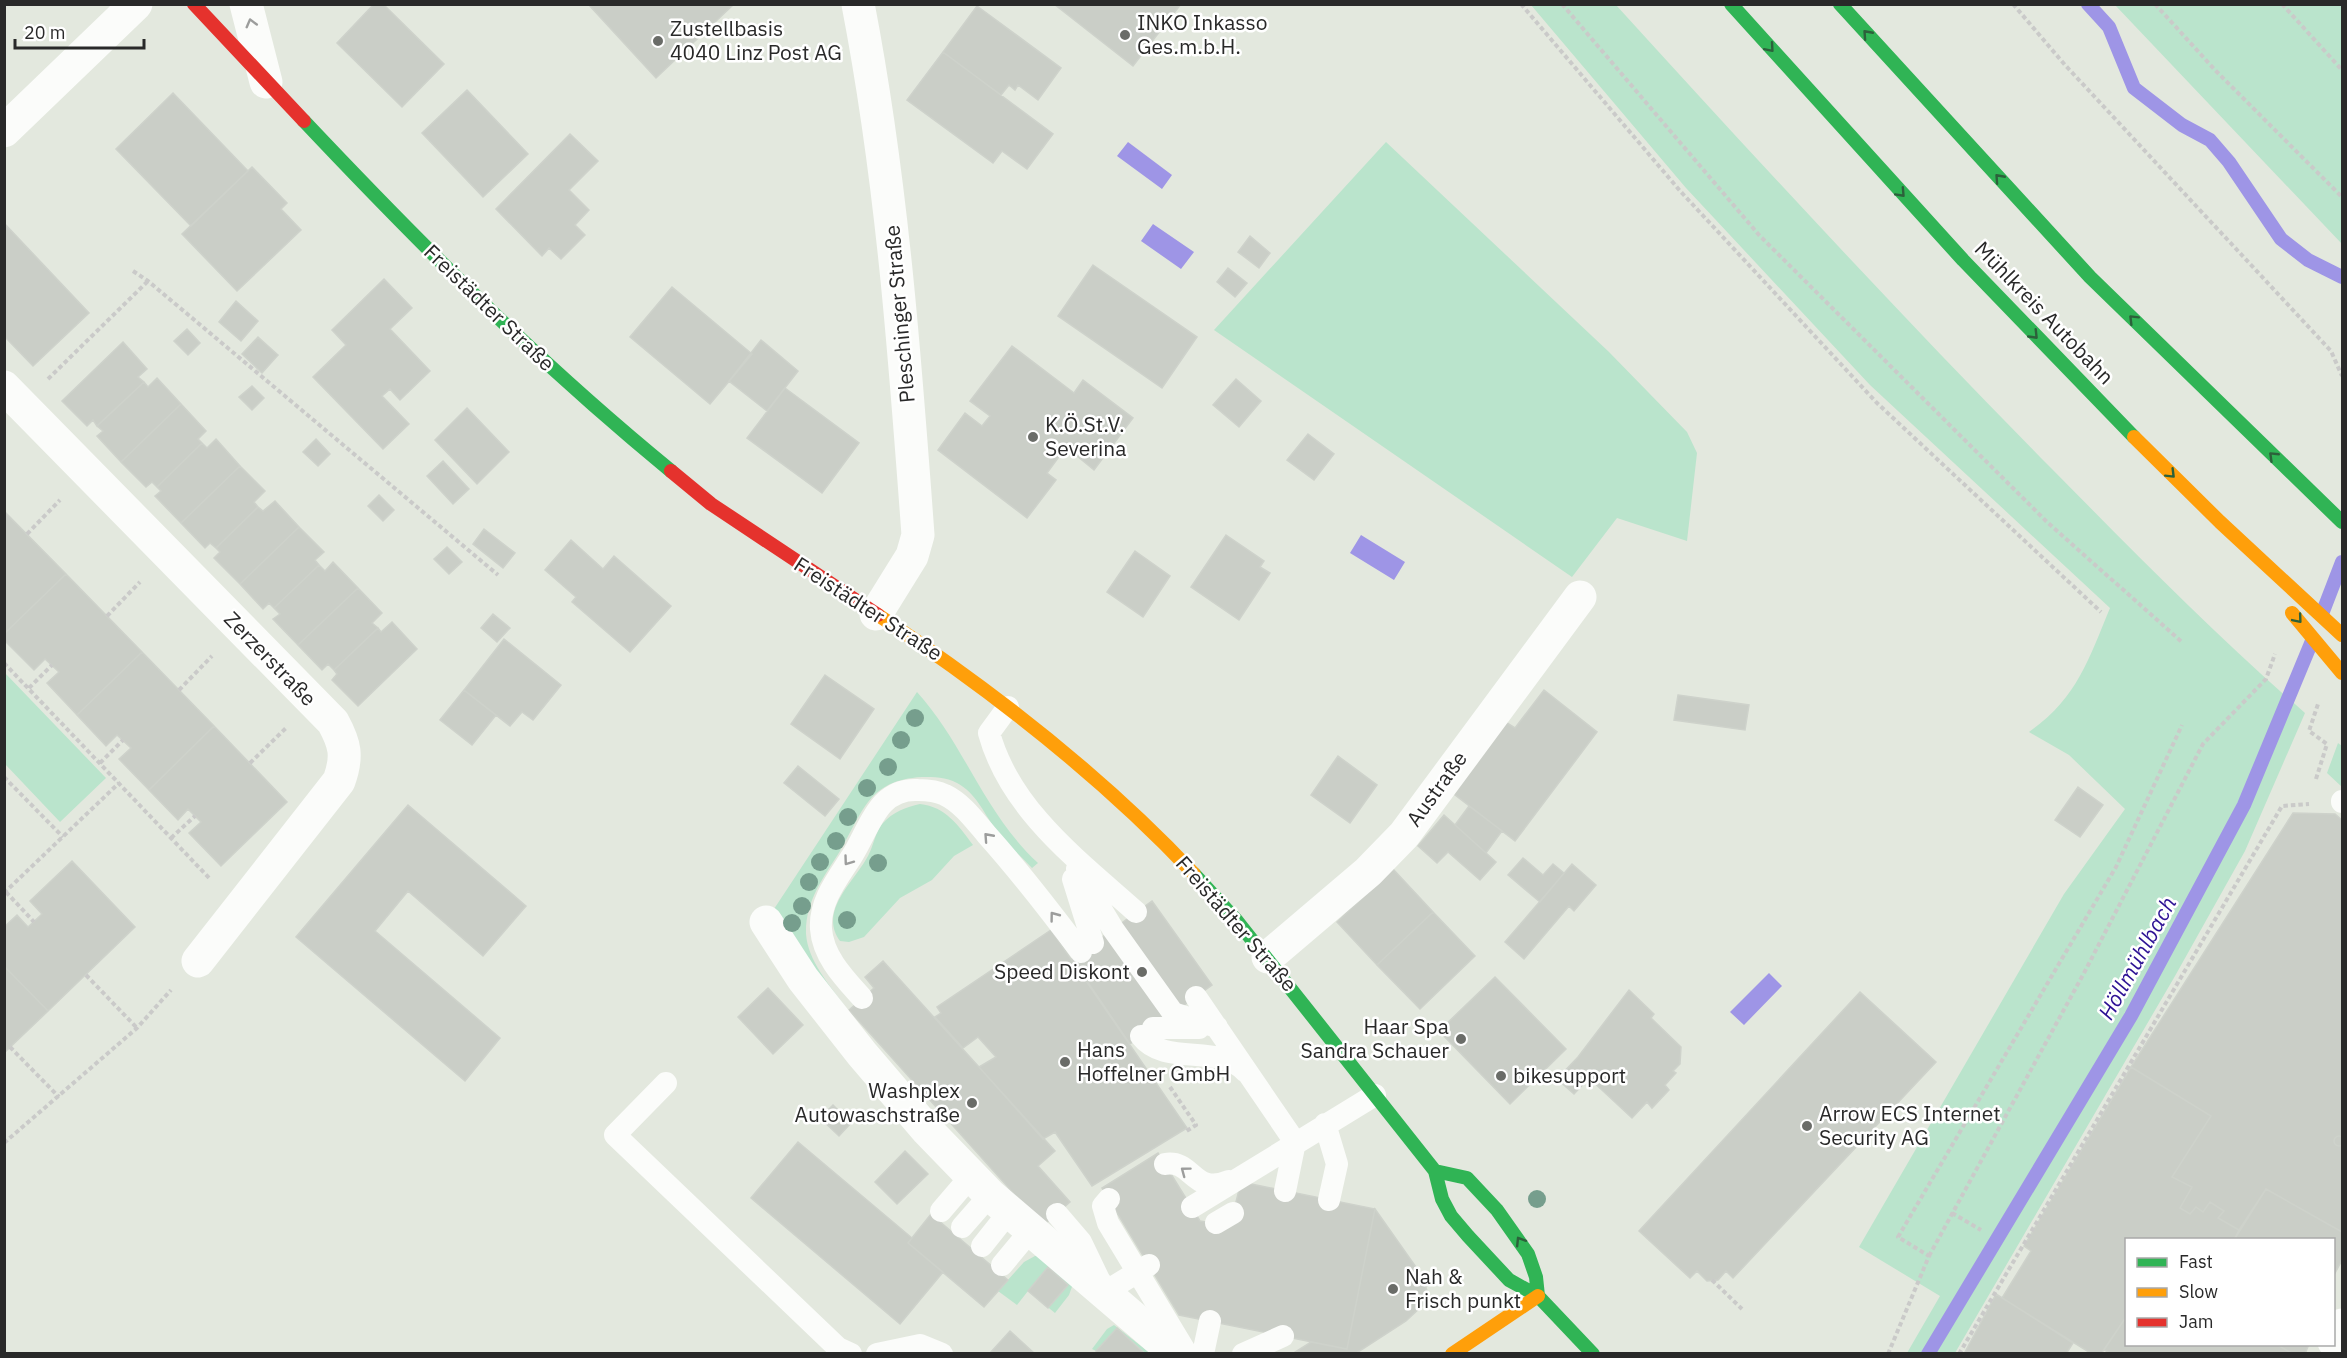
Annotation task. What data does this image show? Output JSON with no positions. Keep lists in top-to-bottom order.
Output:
{
  "streets": {
    "main road": ["Freistädter Straße", "Mühlkreis Autobahn"],
    "street": ["Pleschinger Straße", "Zerzerstraße", "Austraße"]
  },
  "crossings": [
    ["Freistädter Straße", "Pleschinger Straße"],
    ["Freistädter Straße", "Austraße"]
  ],
  "water": ["Höllmühlbach"],
  "places": [
    "INKO Inkasso Ges.m.b.H.",
    "Zustellbasis 4040 Linz Post AG",
    "K.Ö.St.V. Severina",
    "Speed Diskont",
    "Haar Spa Sandra Schauer",
    "Hans Hoffelner GmbH",
    "bikesupport",
    "Washplex Autowaschstraße",
    "Arrow ECS Internet Security AG",
    "Nah & Frisch punkt"
  ],
  "legend": ["Fast", "Slow", "Jam"],
  "scale_bar": "20 m"
}
